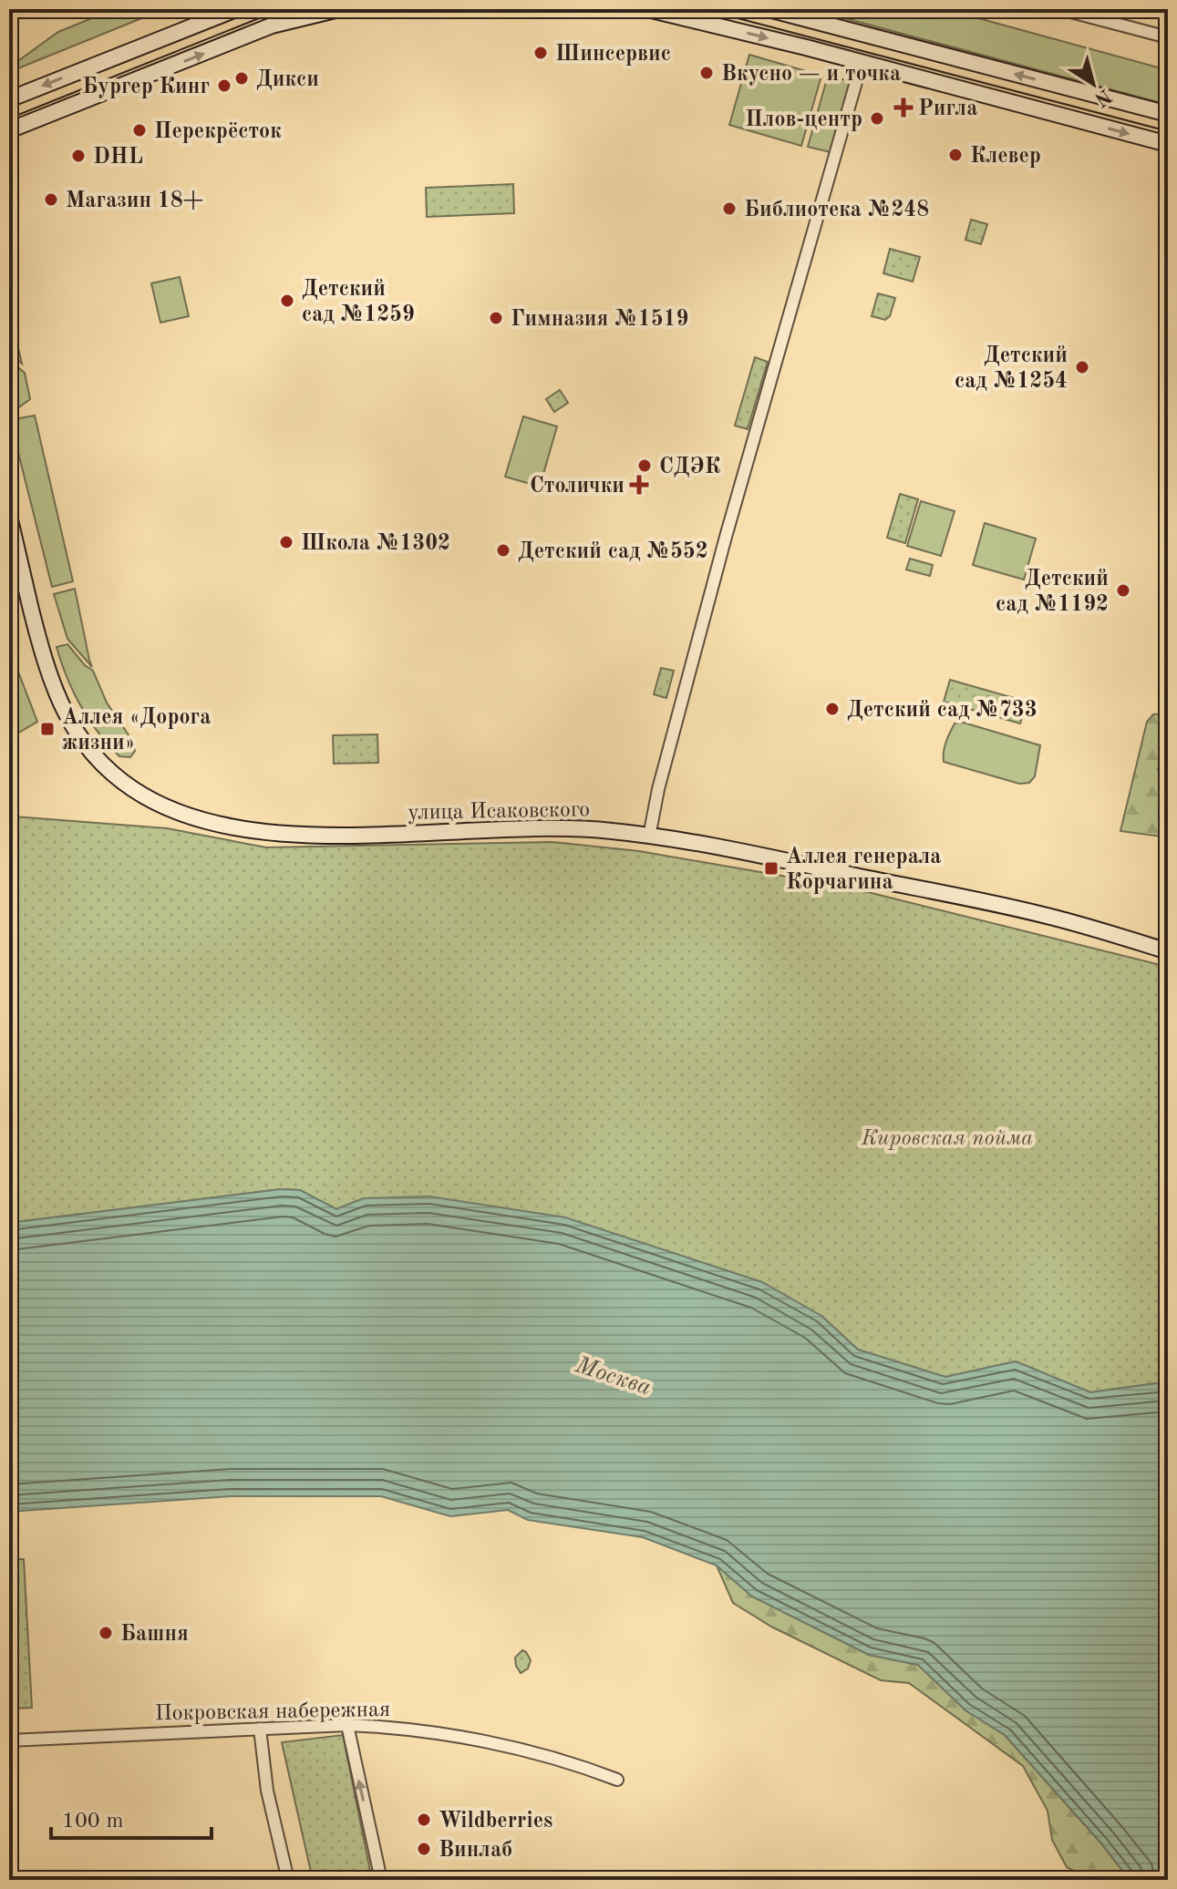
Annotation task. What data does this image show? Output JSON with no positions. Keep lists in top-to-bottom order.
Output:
{
  "streets": {
    "main road": ["улица Исаковского"],
    "street": ["Покровская набережная"]
  },
  "water": ["Москва"],
  "parks": ["Кировская пойма"],
  "places": {
    "other": [
      "Шинсервис",
      "Вкусно — и точка",
      "Дикси",
      "Бургер Кинг",
      "Плов-центр",
      "Перекрёсток",
      "Клевер",
      "DHL",
      "Магазин 18+",
      "Библиотека №248",
      "Детский сад №1259",
      "Гимназия №1519",
      "Детский сад №1254",
      "СДЭК",
      "Школа №1302",
      "Детский сад №552",
      "Детский сад №1192",
      "Детский сад №733",
      "Башня",
      "Wildberries",
      "Винлаб"
    ],
    "health": ["Ригла", "Столички"],
    "transit": ["Аллея «Дорога жизни»", "Аллея генерала Корчагина"]
  },
  "scale_bar": "100 m",
  "north": "bottom right"
}
